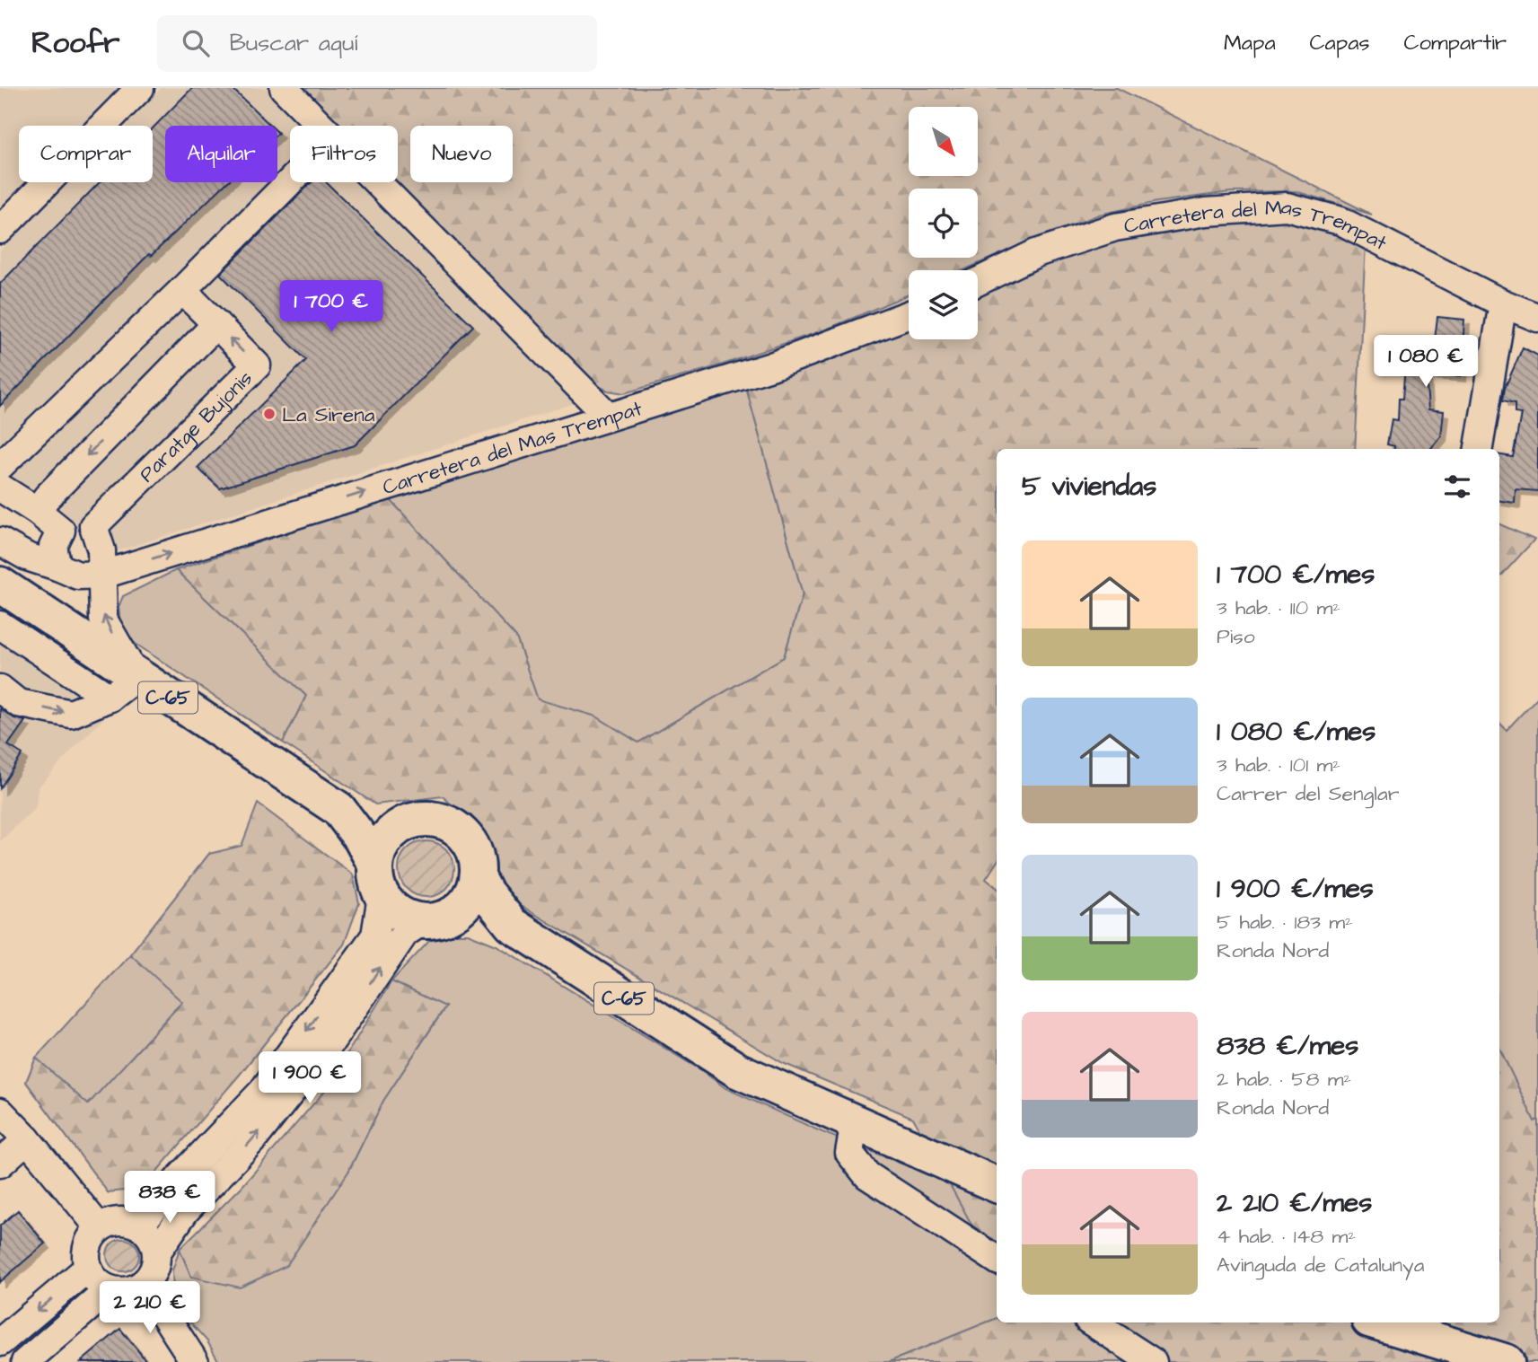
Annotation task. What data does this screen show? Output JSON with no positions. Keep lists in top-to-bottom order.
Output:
{
  "streets": {
    "main road": ["C-65"],
    "street": ["Carretera del Mas Trempat", "Paratge Bujonis"]
  },
  "one_way": ["Carretera del Mas Trempat"],
  "places": ["La Sirena"],
  "north": "bottom right",
  "page": {
    "header": "Roofr",
    "search": "Buscar aquí",
    "nav": ["Mapa", "Capas", "Compartir"],
    "chip": [
      "Comprar",
      "Alquilar",
      "Filtros",
      "Nuevo"
    ],
    "price": [
      "1 700 €",
      "1 080 €",
      "1 900 €",
      "838 €",
      "2 210 €"
    ],
    "heading": "5 viviendas",
    "list": [
      {
        "name": "1 700 €/mes",
        "note": "3 hab. · 110 m² · Piso"
      },
      {
        "name": "1 080 €/mes",
        "note": "3 hab. · 101 m² · Carrer del Senglar"
      },
      {
        "name": "1 900 €/mes",
        "note": "5 hab. · 183 m² · Ronda Nord"
      },
      {
        "name": "838 €/mes",
        "note": "2 hab. · 58 m² · Ronda Nord"
      },
      {
        "name": "2 210 €/mes",
        "note": "4 hab. · 148 m² · Avinguda de Catalunya"
      }
    ]
  }
}
